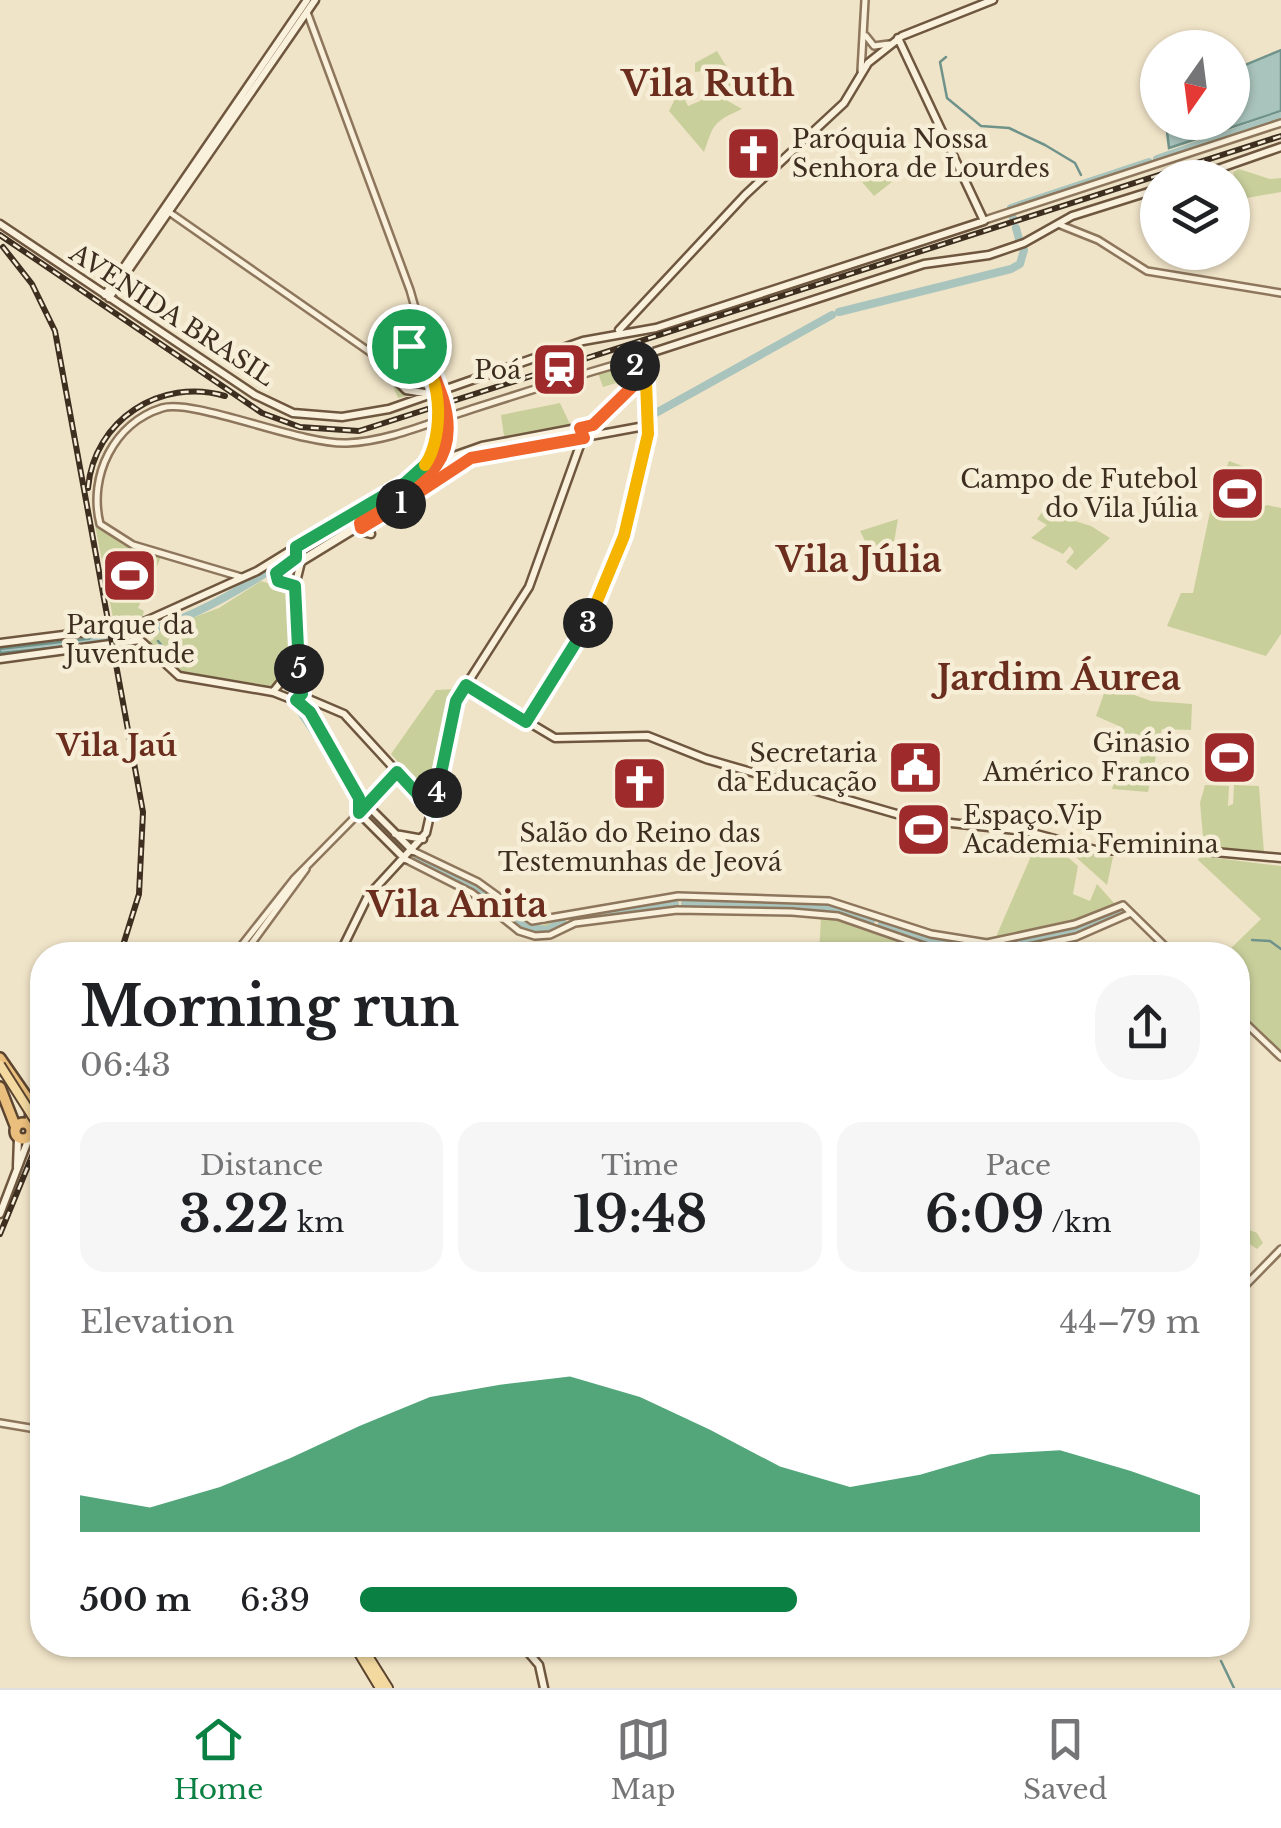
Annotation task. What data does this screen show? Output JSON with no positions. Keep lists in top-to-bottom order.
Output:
{
  "streets": {
    "main road": ["AVENIDA BRASIL"]
  },
  "districts": [
    "Vila Ruth",
    "Vila Júlia",
    "Jardim Áurea",
    "Vila Jaú",
    "Vila Anita"
  ],
  "places": {
    "church": ["Paróquia Nossa Senhora de Lourdes", "Salão do Reino das Testemunhas de Jeová"],
    "station": ["Poá"],
    "sports": [
      "Campo de Futebol do Vila Júlia",
      "Parque da Juventude",
      "Ginásio Américo Franco",
      "Espaço.Vip Academia Feminina"
    ],
    "public building": ["Secretaria da Educação"]
  },
  "north": "bottom",
  "page": {
    "pins": [
      "2",
      "1",
      "3",
      "5",
      "4"
    ],
    "heading": ["Morning run", "06:43"],
    "stats": [
      ["Distance", "3.22 km"],
      ["Time", "19:48"],
      ["Pace", "6:09 /km"]
    ],
    "chart": ["Elevation", "44–79 m"],
    "list": [
      {
        "name": "500 m",
        "note": "6:39"
      }
    ],
    "tabs": ["Home", "Map", "Saved"]
  }
}
